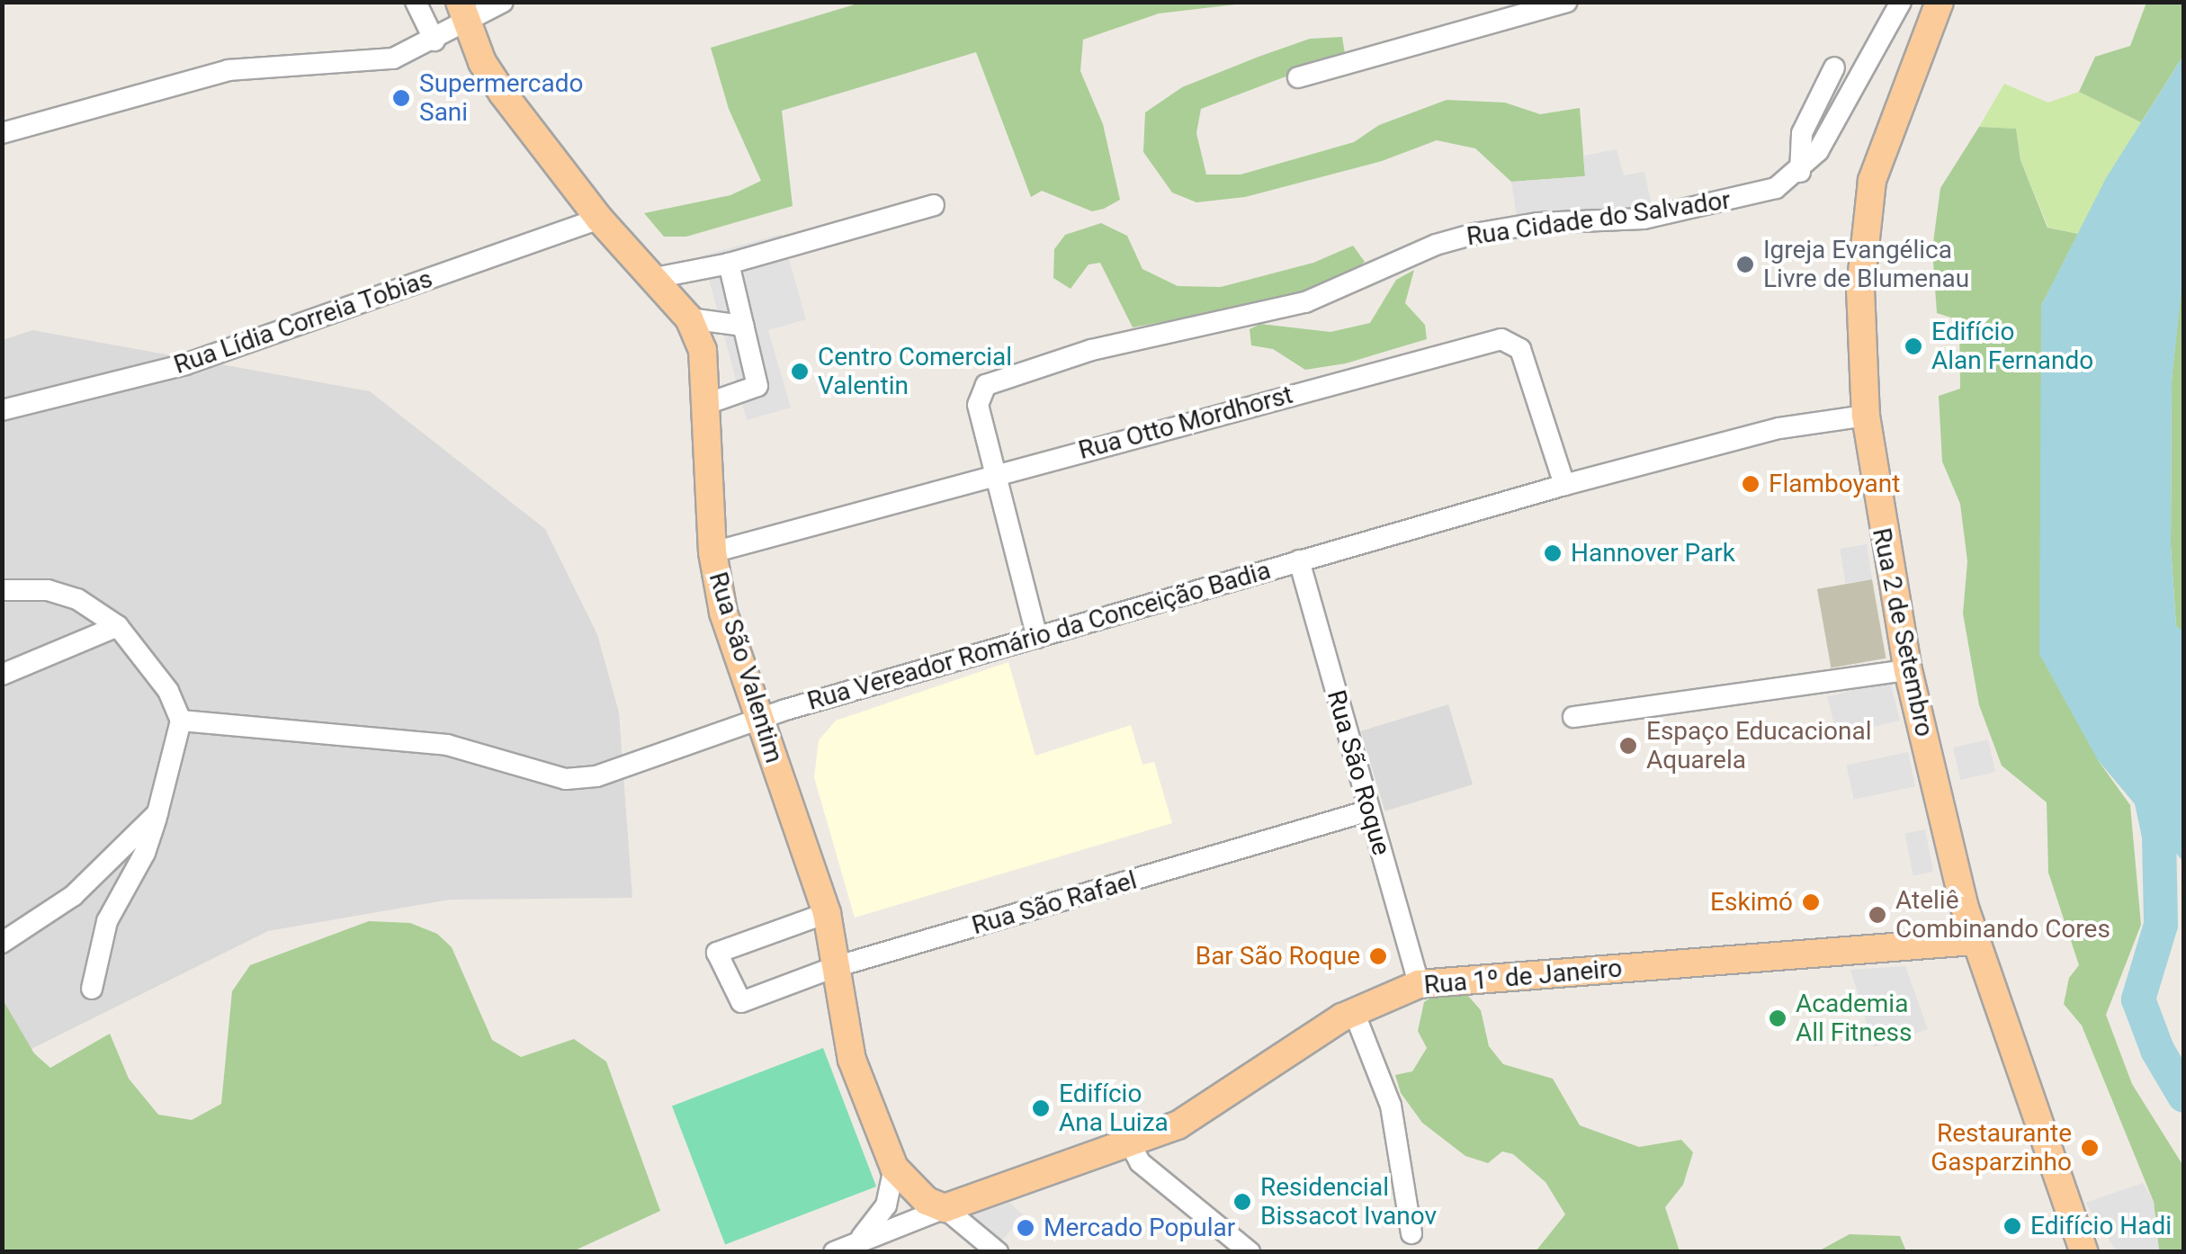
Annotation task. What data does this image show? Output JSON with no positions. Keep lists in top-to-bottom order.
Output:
{
  "streets": {
    "main road": ["Rua 2 de Setembro", "Rua São Valentim", "Rua 1º de Janeiro"],
    "street": [
      "Rua Cidade do Salvador",
      "Rua Lídia Correia Tobias",
      "Rua Otto Mordhorst",
      "Rua Vereador Romário da Conceição Badia",
      "Rua São Roque",
      "Rua São Rafael"
    ]
  },
  "crossings": [
    ["Rua Cidade do Salvador", "Rua Otto Mordhorst"],
    ["Rua Cidade do Salvador", "Rua Vereador Romário da Conceição Badia"],
    ["Rua Lídia Correia Tobias", "Rua São Valentim"],
    ["Rua Otto Mordhorst", "Rua Vereador Romário da Conceição Badia"],
    ["Rua Otto Mordhorst", "Rua São Valentim"],
    ["Rua 2 de Setembro", "Rua Vereador Romário da Conceição Badia"],
    ["Rua 2 de Setembro", "Rua 1º de Janeiro"],
    ["Rua Vereador Romário da Conceição Badia", "Rua São Valentim"],
    ["Rua Vereador Romário da Conceição Badia", "Rua São Roque"],
    ["Rua São Valentim", "Rua São Rafael"],
    ["Rua São Valentim", "Rua 1º de Janeiro"],
    ["Rua São Roque", "Rua São Rafael"],
    ["Rua São Roque", "Rua 1º de Janeiro"]
  ],
  "places": [
    "Supermercado Sani",
    "Igreja Evangélica Livre de Blumenau",
    "Edifício Alan Fernando",
    "Centro Comercial Valentin",
    "Flamboyant",
    "Hannover Park",
    "Espaço Educacional Aquarela",
    "Eskimó",
    "Ateliê Combinando Cores",
    "Bar São Roque",
    "Academia All Fitness",
    "Edifício Ana Luiza",
    "Restaurante Gasparzinho",
    "Residencial Bissacot Ivanov",
    "Edifício Hadi",
    "Mercado Popular"
  ]
}
